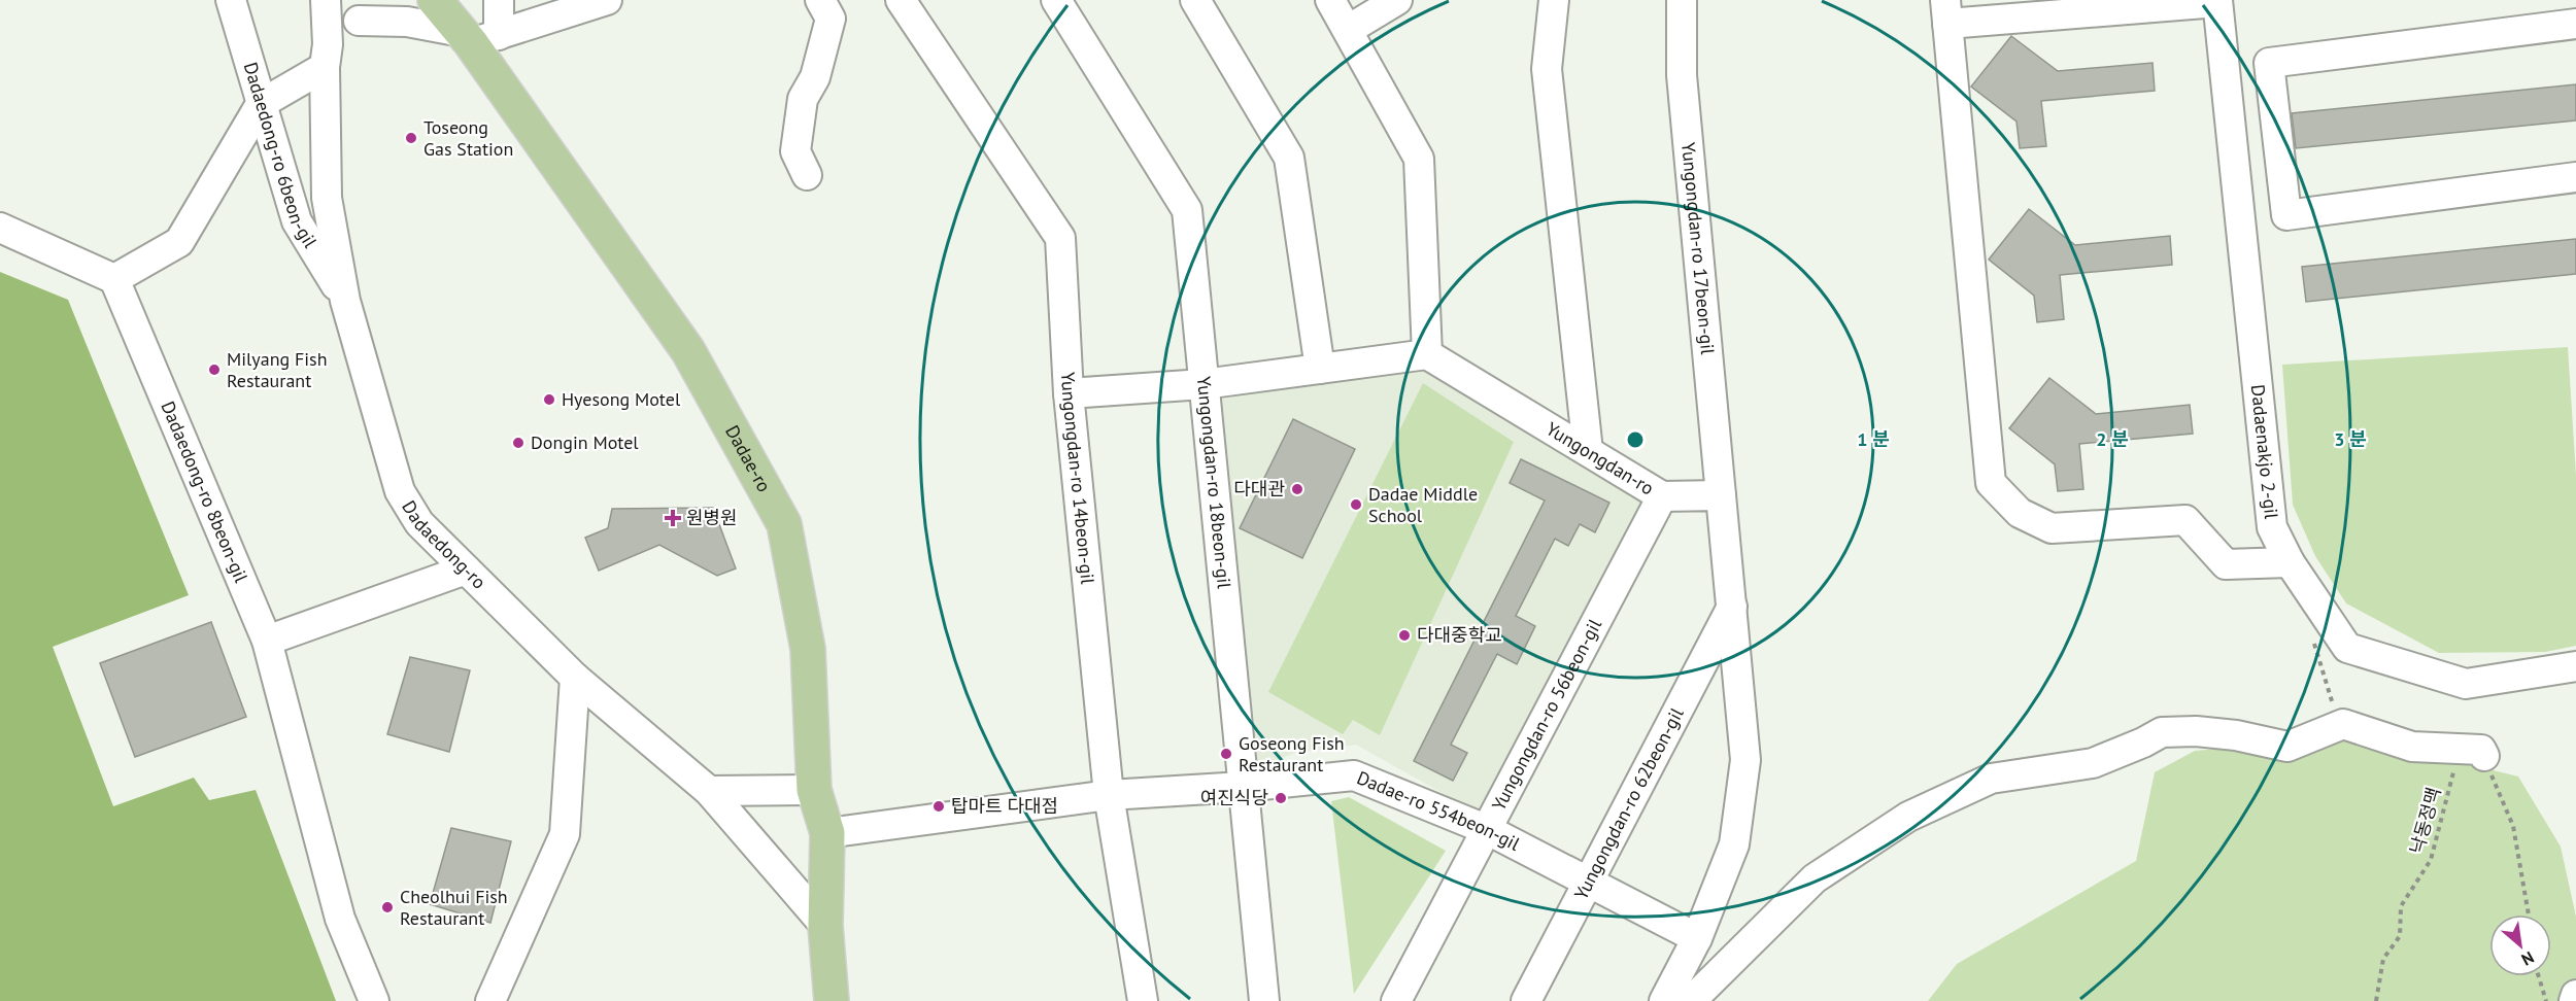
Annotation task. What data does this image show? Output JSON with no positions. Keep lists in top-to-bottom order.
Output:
{
  "streets": {
    "main road": ["Dadae-ro"],
    "street": [
      "Dadaedong-ro 6beon-gil",
      "Yungongdan-ro 17beon-gil",
      "Dadaenakjo 2-gil",
      "Yungongdan-ro",
      "Yungongdan-ro 14beon-gil",
      "Yungongdan-ro 18beon-gil",
      "Dadaedong-ro 8beon-gil",
      "Dadaedong-ro",
      "Yungongdan-ro 56beon-gil",
      "Yungongdan-ro 62beon-gil",
      "Dadae-ro 554beon-gil"
    ],
    "path": ["낙동정맥"]
  },
  "crossings": [
    ["Dadaedong-ro 6beon-gil", "Dadaedong-ro"],
    ["Yungongdan-ro 17beon-gil", "Yungongdan-ro"],
    ["Dadae-ro", "Dadaedong-ro"],
    ["Dadae-ro", "Dadae-ro 554beon-gil"],
    ["Yungongdan-ro", "Yungongdan-ro 56beon-gil"],
    ["Yungongdan-ro 14beon-gil", "Dadae-ro 554beon-gil"],
    ["Yungongdan-ro 18beon-gil", "Dadae-ro 554beon-gil"],
    ["Yungongdan-ro 56beon-gil", "Dadae-ro 554beon-gil"],
    ["Yungongdan-ro 62beon-gil", "Dadae-ro 554beon-gil"]
  ],
  "places": {
    "other": [
      "Toseong Gas Station",
      "Milyang Fish Restaurant",
      "Hyesong Motel",
      "Dongin Motel",
      "다대관",
      "Dadae Middle School",
      "다대중학교",
      "Goseong Fish Restaurant",
      "여진식당",
      "탑마트 다대점",
      "Cheolhui Fish Restaurant"
    ],
    "health": ["원병원"]
  },
  "north": "bottom right",
  "rings": ["1 분", "2 분", "3 분"]
}
